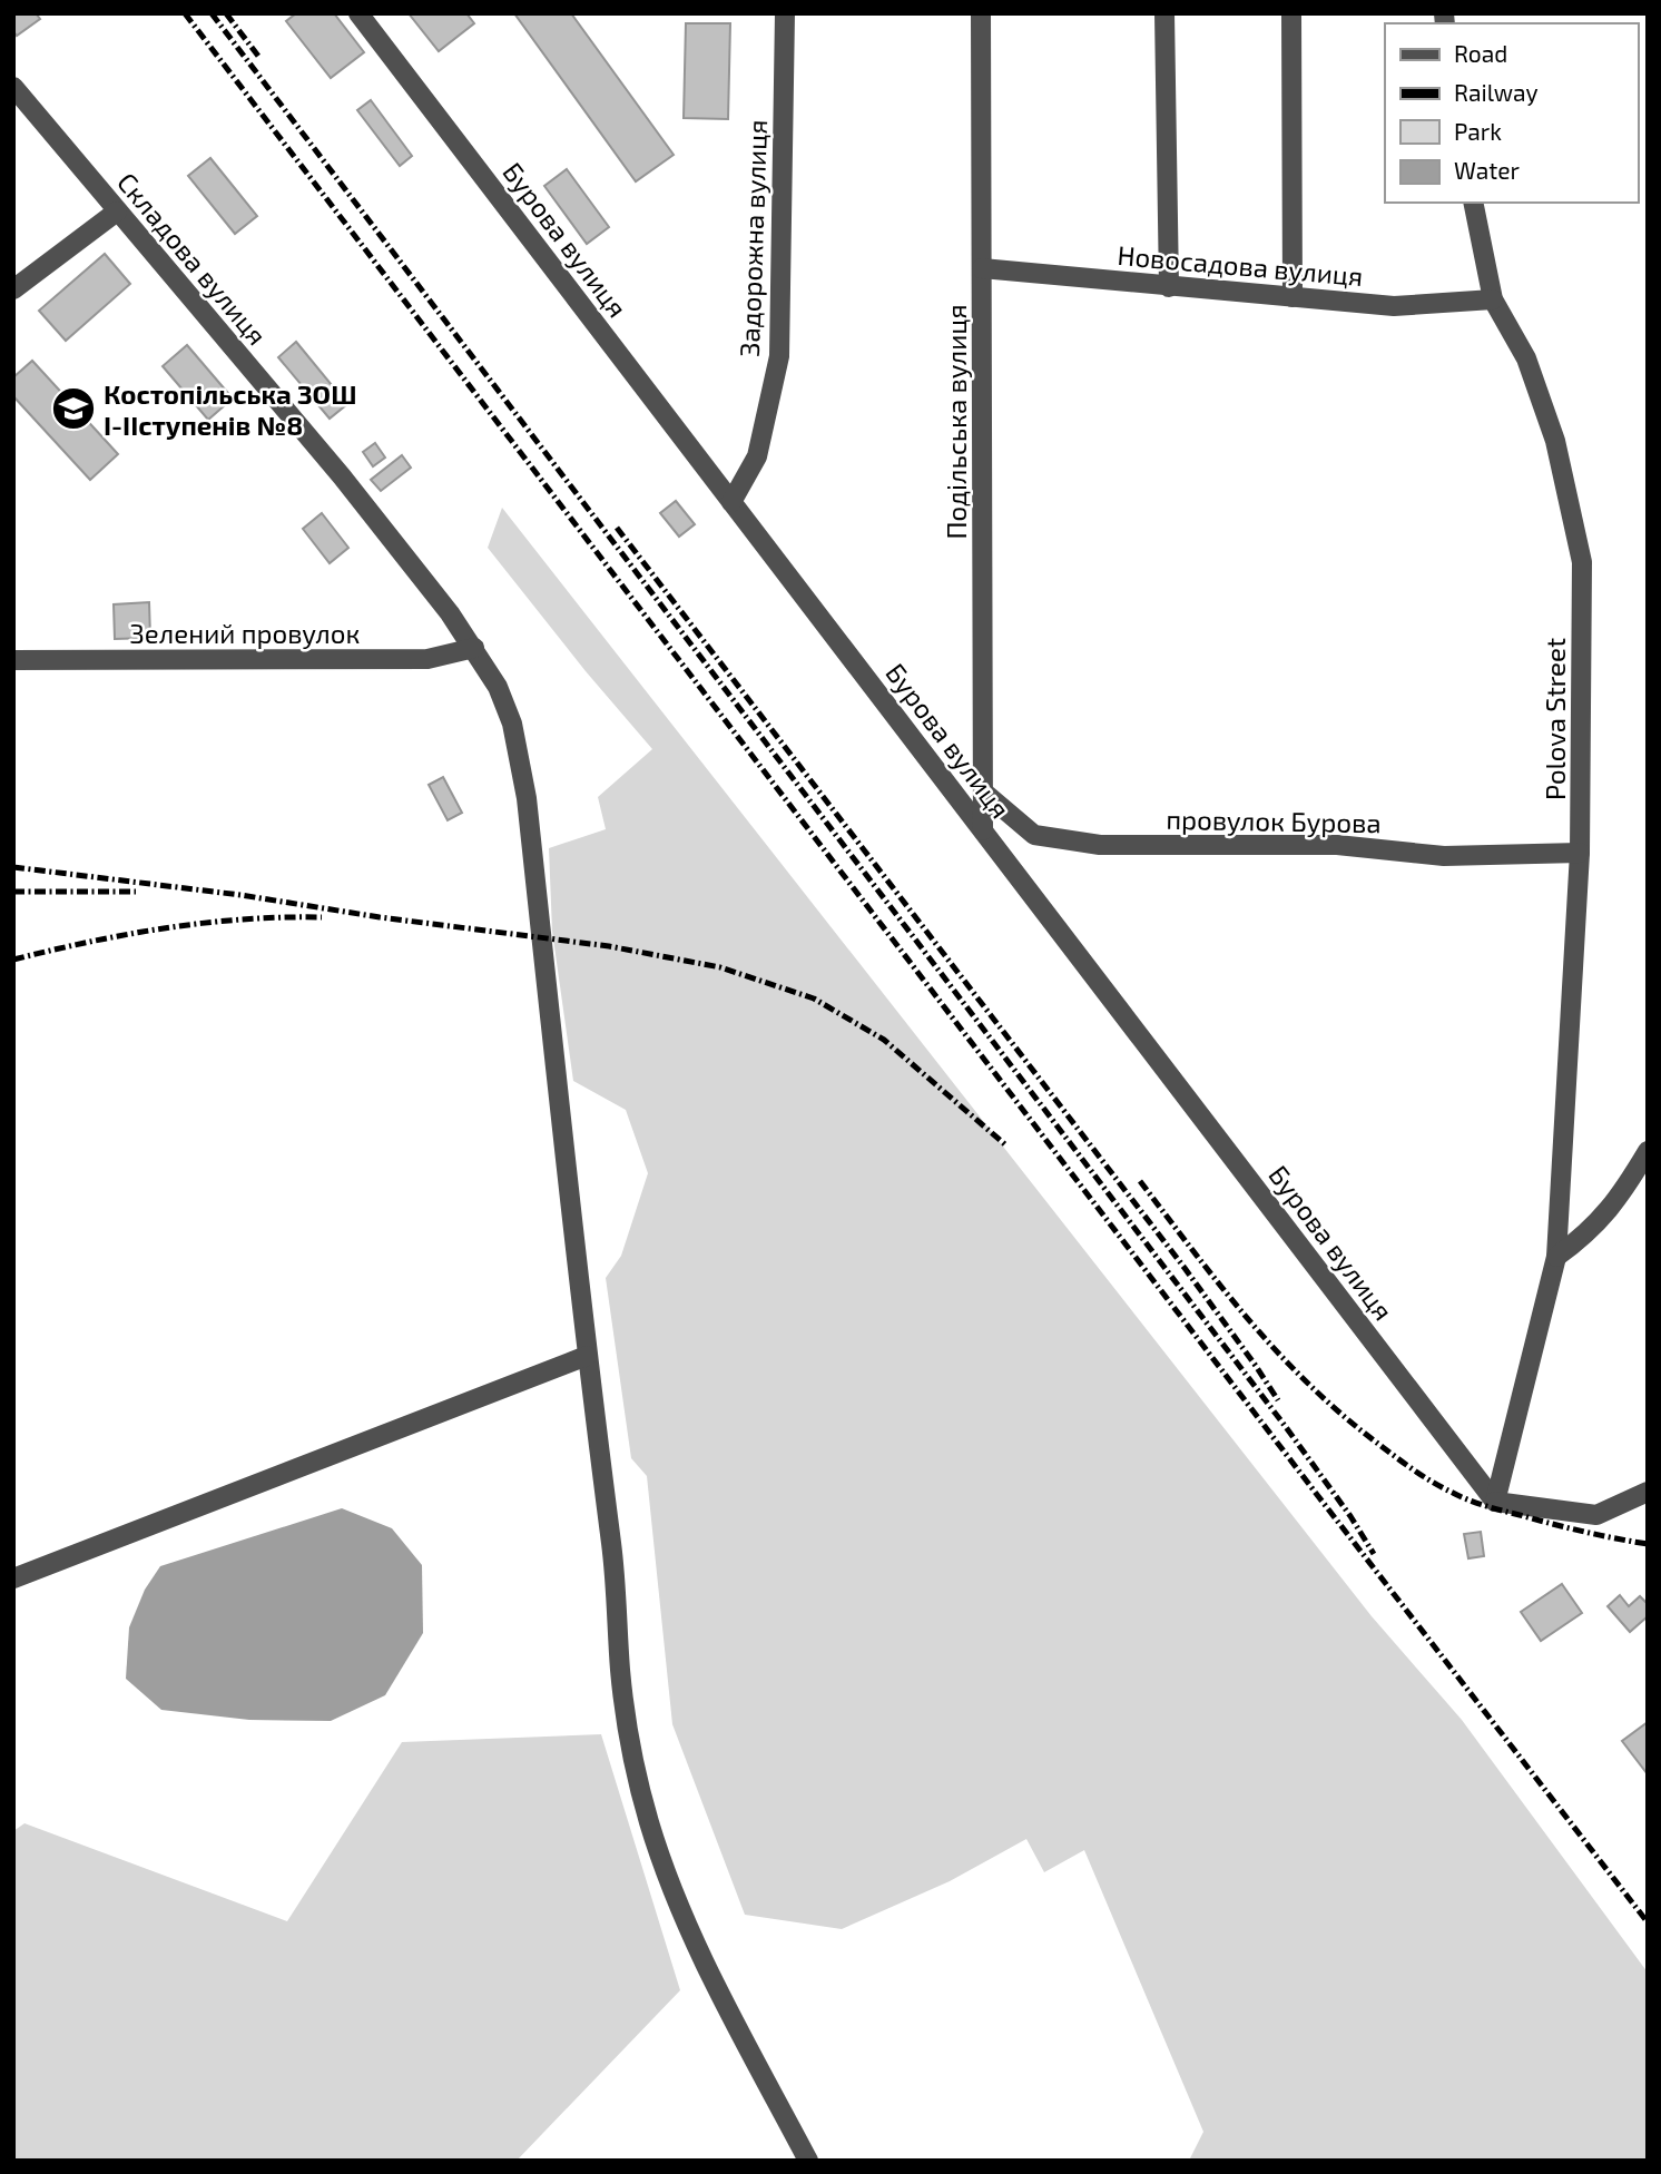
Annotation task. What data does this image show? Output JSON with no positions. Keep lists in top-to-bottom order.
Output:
{
  "streets": {
    "street": [
      "Задорожна вулиця",
      "Бурова вулиця",
      "Складова вулиця",
      "Новосадова вулиця",
      "Подільська вулиця",
      "Зелений провулок",
      "Polova Street",
      "провулок Бурова"
    ]
  },
  "crossings": [
    ["Задорожна вулиця", "Бурова вулиця"],
    ["Бурова вулиця", "Подільська вулиця"],
    ["Бурова вулиця", "Polova Street"],
    ["Складова вулиця", "Зелений провулок"],
    ["Новосадова вулиця", "Подільська вулиця"],
    ["Новосадова вулиця", "Polova Street"],
    ["Подільська вулиця", "провулок Бурова"],
    ["Polova Street", "провулок Бурова"]
  ],
  "places": {
    "school or university": ["Костопільська ЗОШ І-ІІступенів №8"]
  },
  "legend": [
    "Road",
    "Railway",
    "Park",
    "Water"
  ]
}
